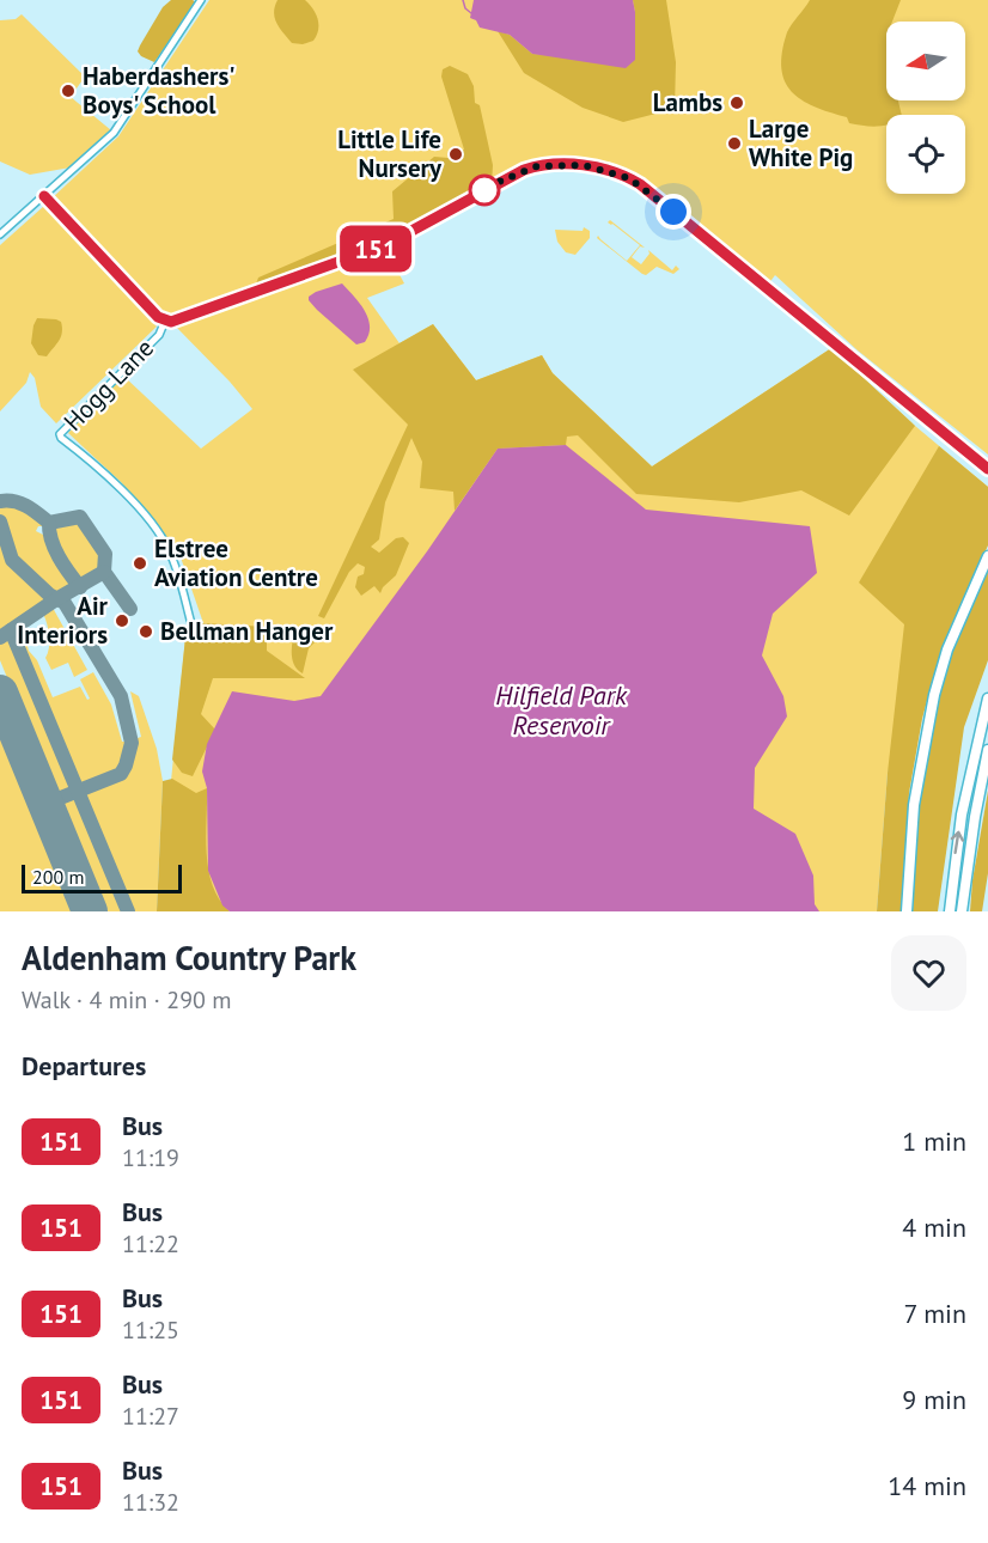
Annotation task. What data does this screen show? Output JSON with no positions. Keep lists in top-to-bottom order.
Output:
{
  "streets": {
    "street": ["Hogg Lane"]
  },
  "water": ["Hilfield Park Reservoir"],
  "places": [
    "Haberdashers' Boys' School",
    "Lambs",
    "Large White Pig",
    "Little Life Nursery",
    "Elstree Aviation Centre",
    "Air Interiors",
    "Bellman Hanger"
  ],
  "lines": ["bus line 151"],
  "scale_bar": "200 m",
  "north": "left",
  "page": {
    "on_map": "151",
    "scale": "200 m",
    "heading": [
      ["Aldenham Country Park", "Walk · 4 min · 290 m"],
      "Departures"
    ],
    "list": [
      {
        "mark": "151",
        "name": "Bus",
        "note": "11:19",
        "value": "1 min"
      },
      {
        "mark": "151",
        "name": "Bus",
        "note": "11:22",
        "value": "4 min"
      },
      {
        "mark": "151",
        "name": "Bus",
        "note": "11:25",
        "value": "7 min"
      },
      {
        "mark": "151",
        "name": "Bus",
        "note": "11:27",
        "value": "9 min"
      },
      {
        "mark": "151",
        "name": "Bus",
        "note": "11:32",
        "value": "14 min"
      }
    ]
  }
}
